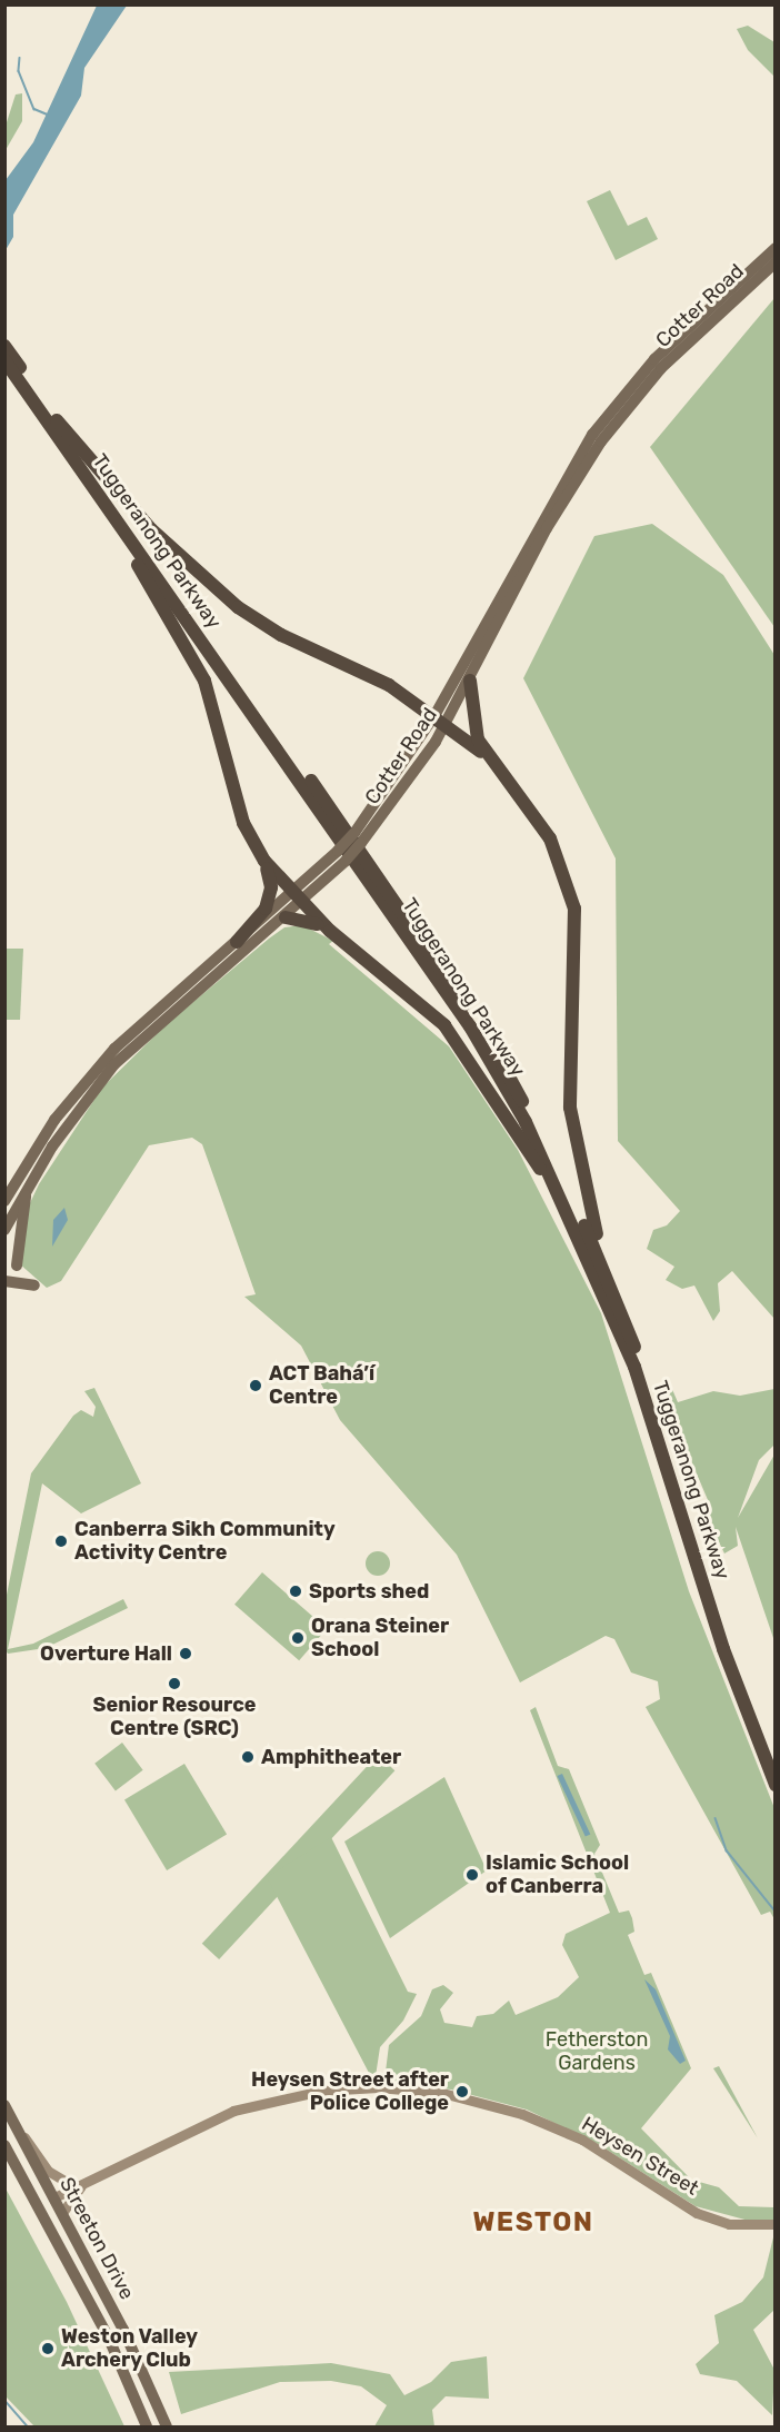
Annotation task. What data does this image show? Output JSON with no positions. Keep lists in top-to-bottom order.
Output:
{
  "streets": {
    "highway": ["Tuggeranong Parkway"],
    "main road": ["Cotter Road", "Heysen Street", "Streeton Drive"]
  },
  "crossings": [
    ["Heysen Street", "Streeton Drive"]
  ],
  "districts": ["WESTON"],
  "parks": ["Fetherston Gardens"],
  "places": [
    "ACT Bahá’í Centre",
    "Canberra Sikh Community Activity Centre",
    "Sports shed",
    "Orana Steiner School",
    "Overture Hall",
    "Senior Resource Centre (SRC)",
    "Amphitheater",
    "Islamic School of Canberra",
    "Heysen Street after Police College",
    "Weston Valley Archery Club"
  ]
}
